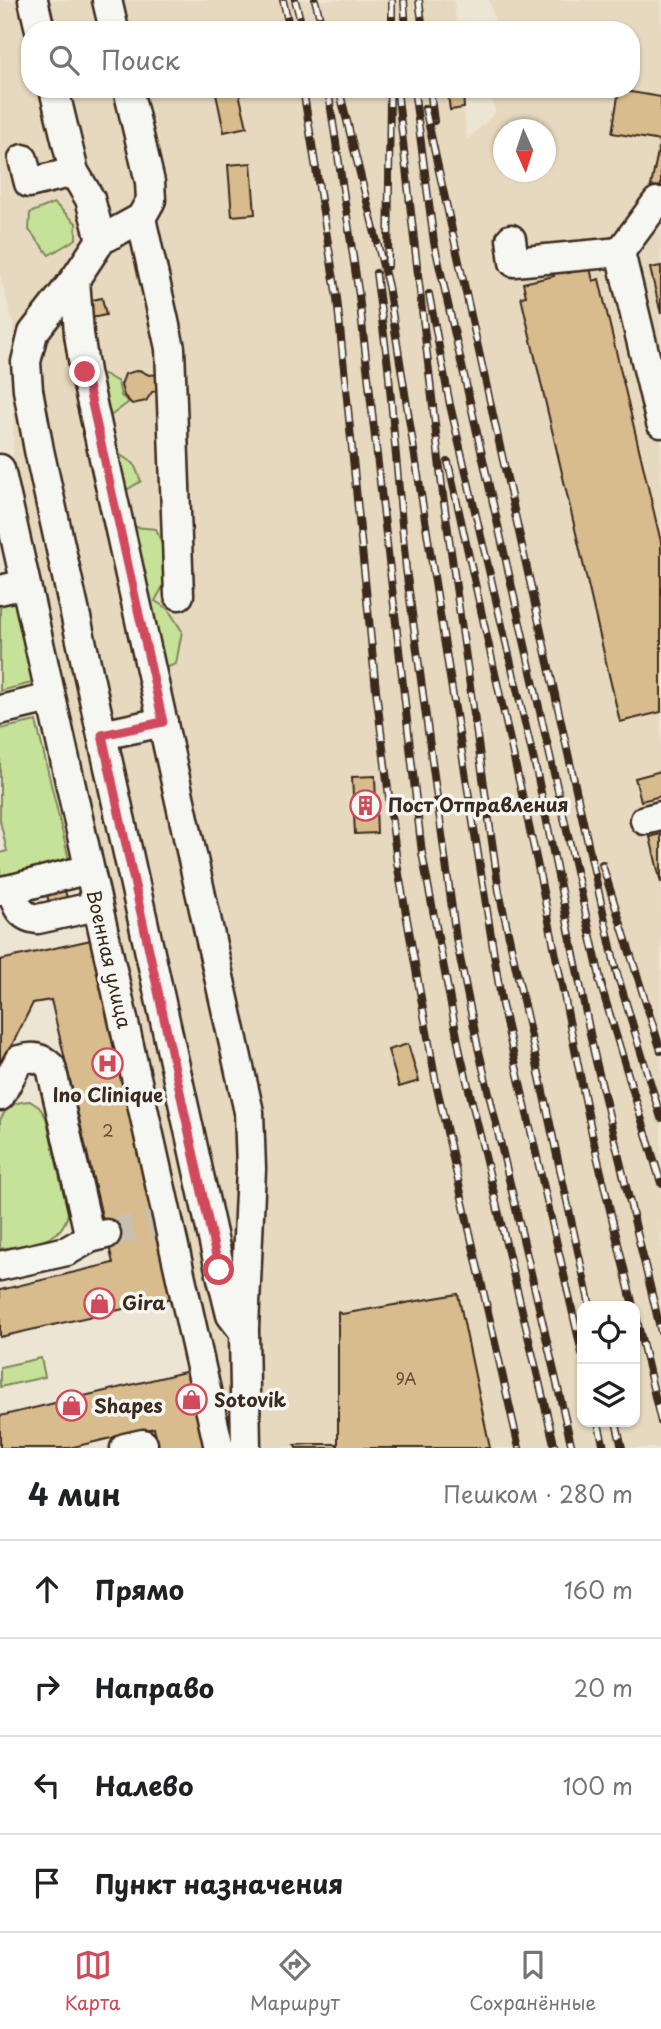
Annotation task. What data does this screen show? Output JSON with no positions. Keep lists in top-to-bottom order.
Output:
{
  "streets": {
    "street": ["Военная улица"]
  },
  "places": {
    "building": ["Пост Отправления"],
    "hospital": ["Ino Clinique"],
    "shop": ["Gira", "Sotovik", "Shapes"]
  },
  "house_numbers": ["2", "9А"],
  "north": "bottom",
  "page": {
    "search": "Поиск",
    "heading": ["4 мин", "Пешком · 280 m"],
    "list": [
      ["Прямо", "160 m"],
      ["Направо", "20 m"],
      ["Налево", "100 m"],
      "Пункт назначения"
    ],
    "nav": ["Карта", "Маршрут", "Сохранённые"]
  }
}
